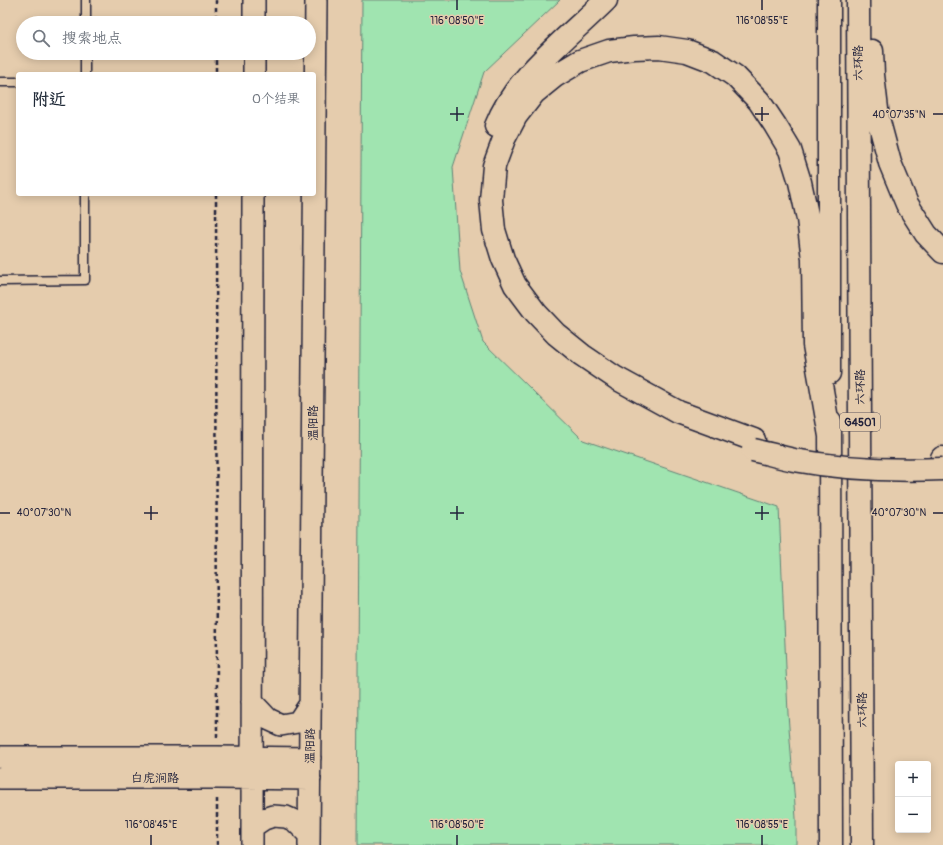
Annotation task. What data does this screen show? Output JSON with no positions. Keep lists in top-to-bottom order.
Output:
{
  "streets": {
    "highway": ["六环路", "G4501"],
    "main road": ["温阳路", "白虎涧路"]
  },
  "crossings": [
    ["温阳路", "白虎涧路"]
  ],
  "page": {
    "search": "搜索地点",
    "heading": ["附近", "0个结果"],
    "map_buttons": ["+", "−"]
  },
  "coordinates": [
    "116°08'50\"E",
    "116°08'55\"E",
    "40°07'35\"N",
    "40°07'30\"N",
    "116°08'45\"E"
  ]
}
